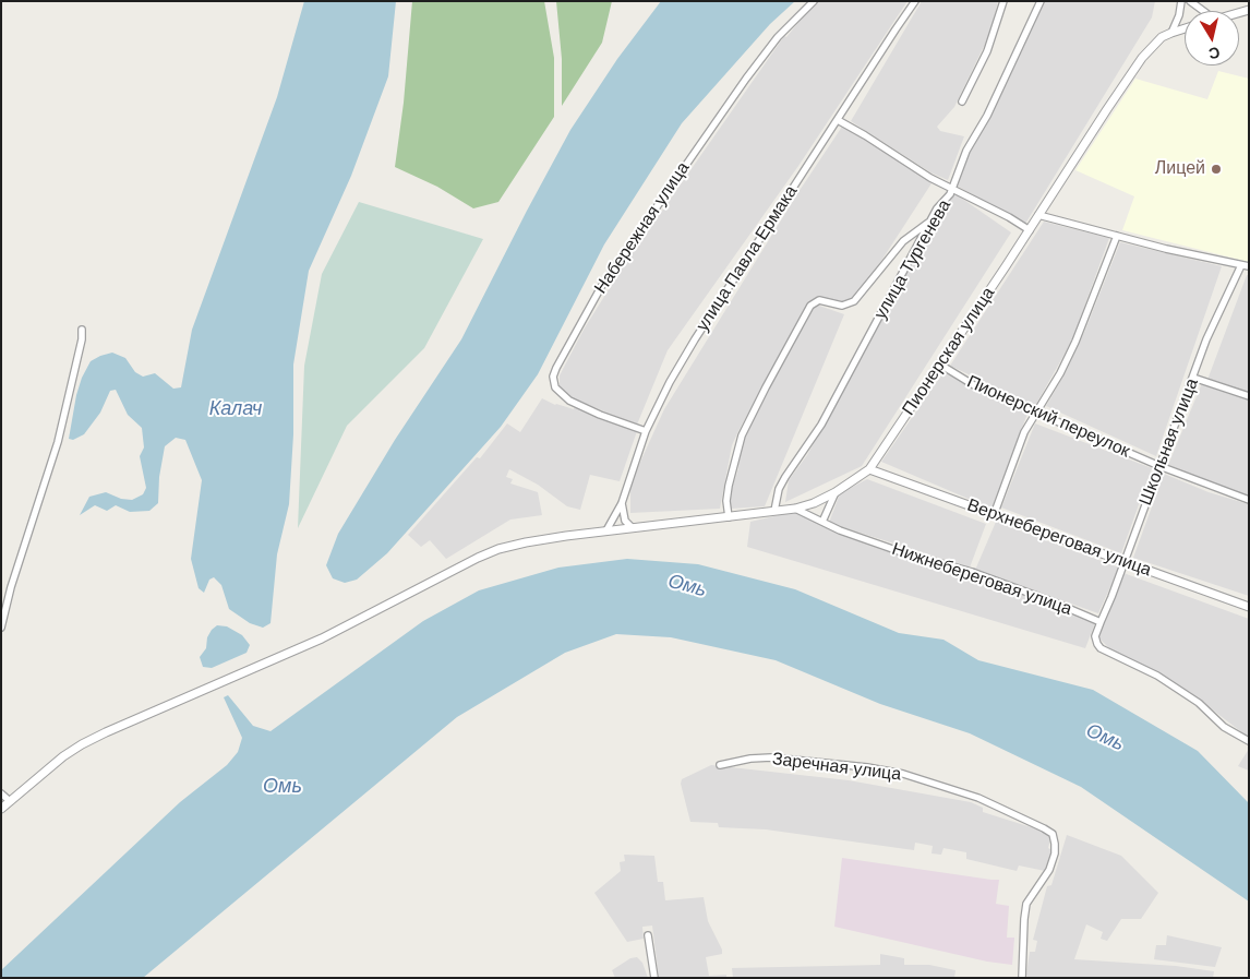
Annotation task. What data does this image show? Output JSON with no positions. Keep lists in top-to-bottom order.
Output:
{
  "streets": {
    "street": [
      "Набережная улица",
      "улица Павла Ермака",
      "улица Тургенева",
      "Пионерская улица",
      "Пионерский переулок",
      "Школьная улица",
      "Верхнебереговая улица",
      "Нижнебереговая улица",
      "Заречная улица"
    ]
  },
  "crossings": [
    ["Набережная улица", "улица Павла Ермака"],
    ["улица Павла Ермака", "Пионерская улица"],
    ["улица Тургенева", "Пионерская улица"],
    ["Пионерская улица", "Пионерский переулок"],
    ["Пионерская улица", "Верхнебереговая улица"],
    ["Пионерская улица", "Нижнебереговая улица"],
    ["Пионерский переулок", "Школьная улица"],
    ["Школьная улица", "Верхнебереговая улица"],
    ["Школьная улица", "Нижнебереговая улица"]
  ],
  "water": ["Калач", "Омь"],
  "places": ["Лицей"],
  "north": "bottom"
}
